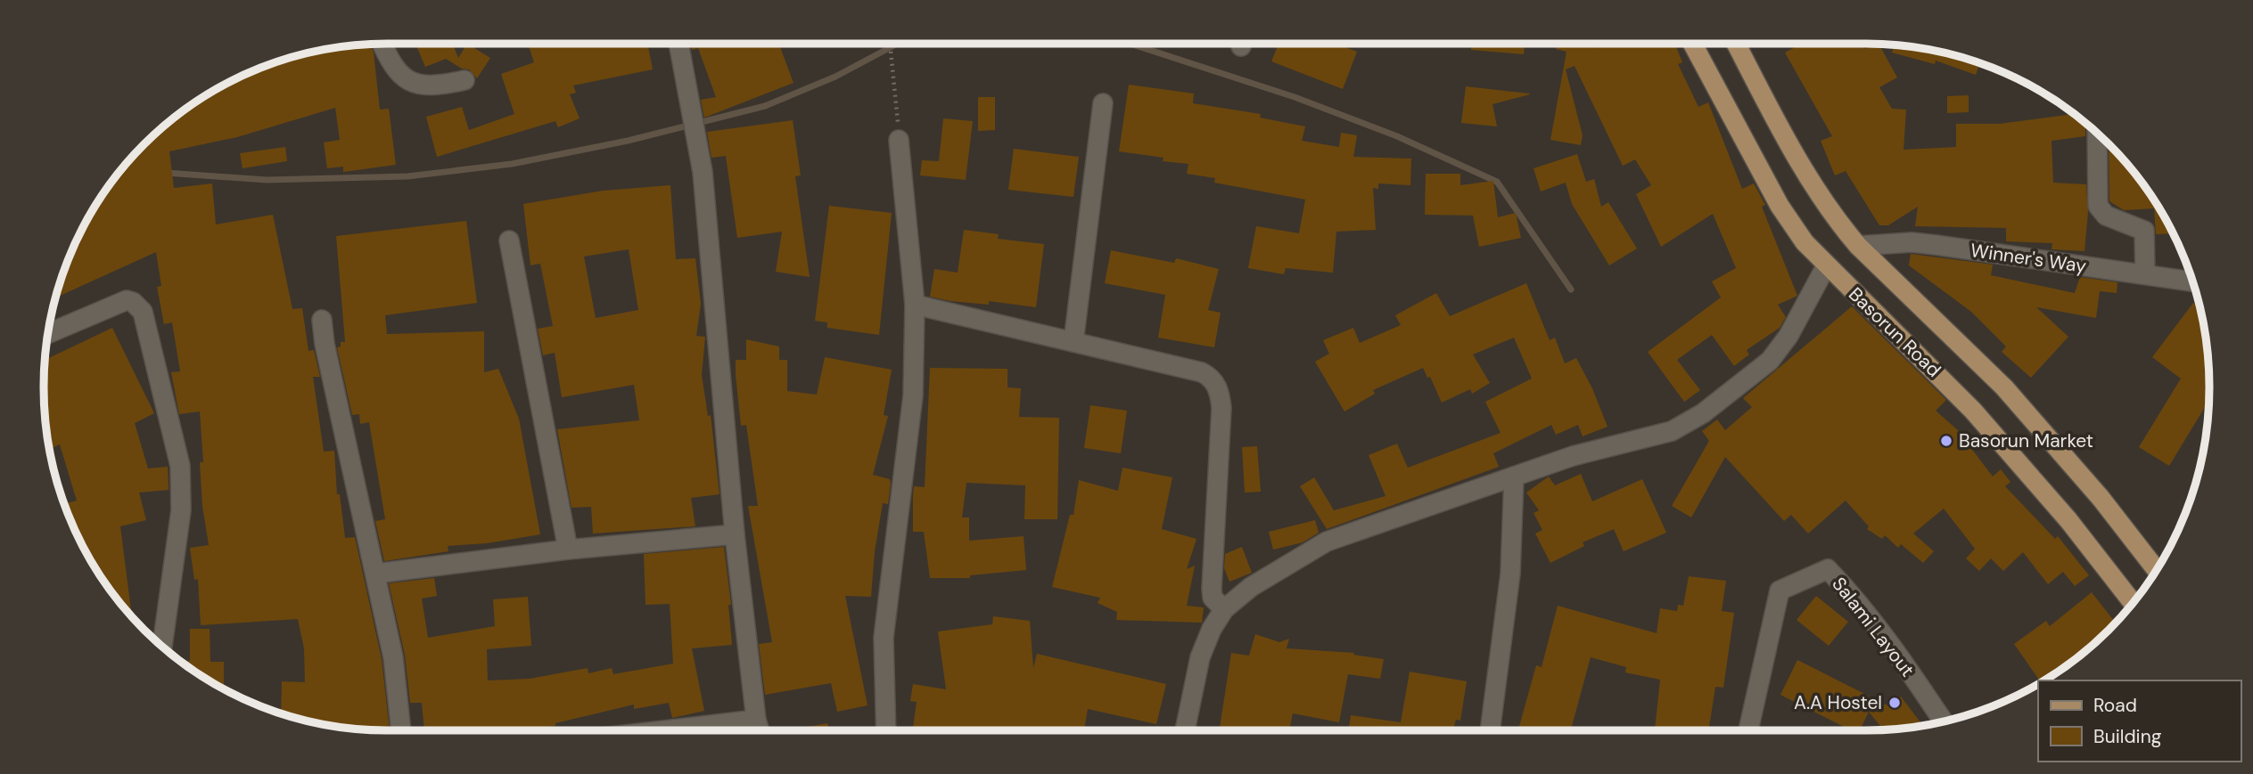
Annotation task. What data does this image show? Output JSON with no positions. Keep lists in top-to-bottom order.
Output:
{
  "streets": {
    "main road": ["Basorun Road"],
    "street": ["Winner's Way", "Salami Layout"]
  },
  "crossings": [
    ["Winner's Way", "Basorun Road"]
  ],
  "places": ["Basorun Market", "A.A Hostel"],
  "legend": ["Road", "Building"]
}
